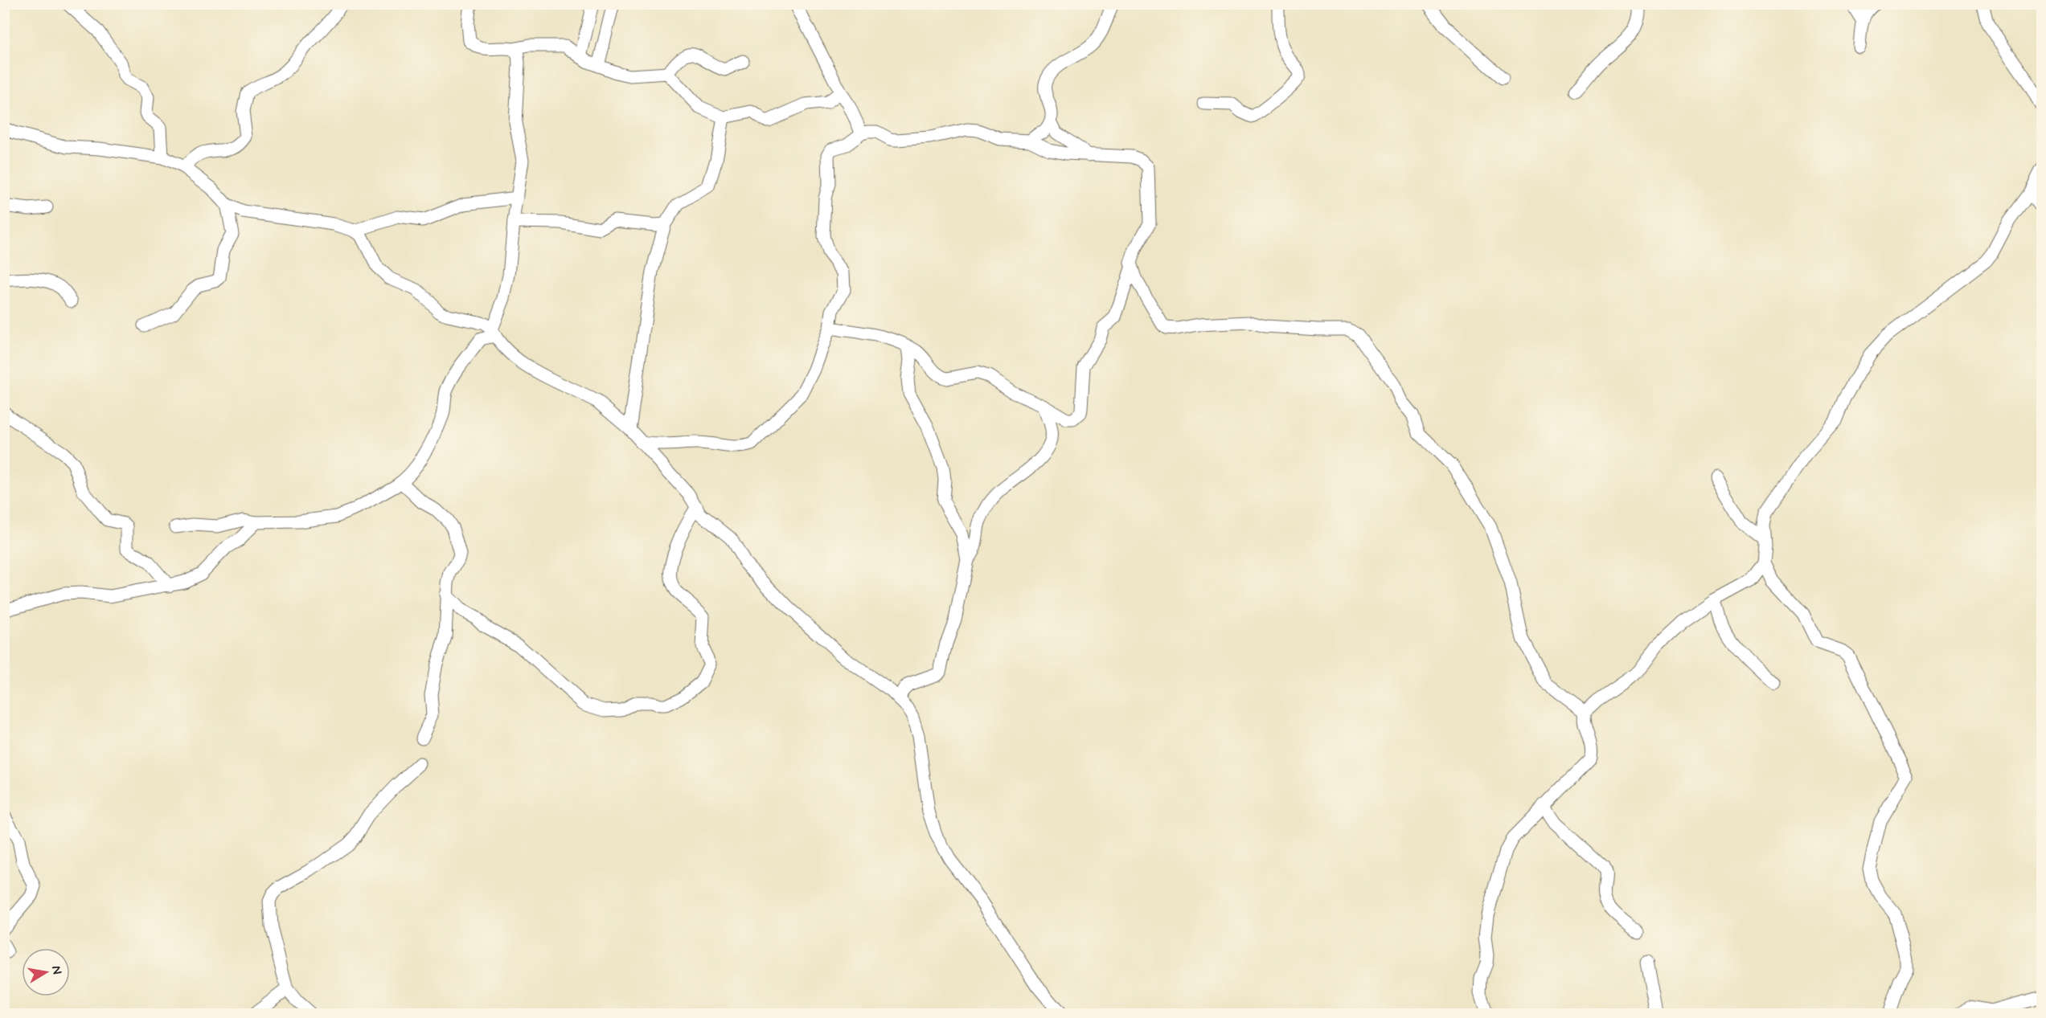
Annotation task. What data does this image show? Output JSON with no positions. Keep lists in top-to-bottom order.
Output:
{
  "north": "right"
}
